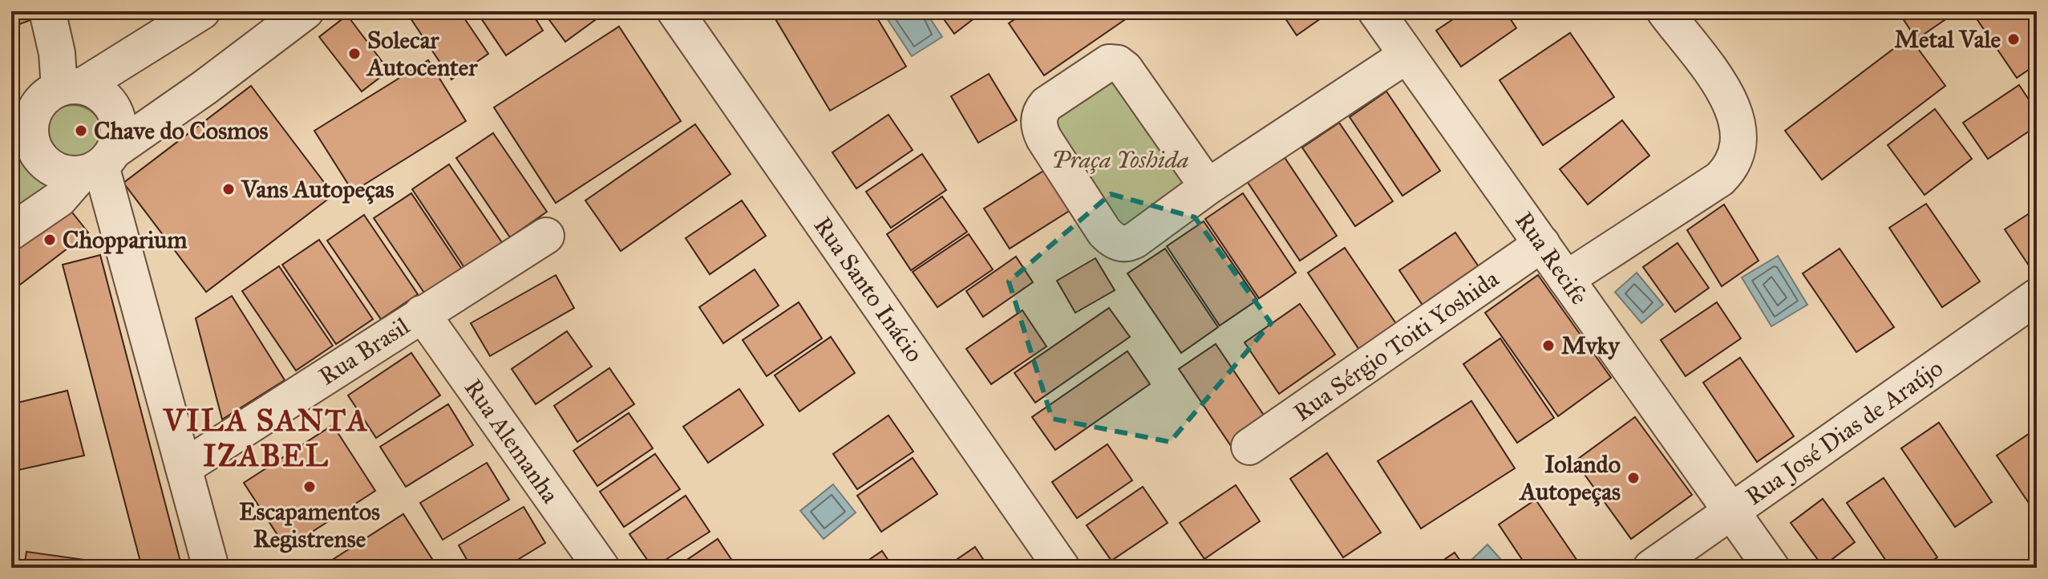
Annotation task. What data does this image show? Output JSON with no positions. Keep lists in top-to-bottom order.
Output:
{
  "streets": {
    "street": [
      "Rua Recife",
      "Rua Santo Inácio",
      "Rua Sérgio Toiti Yoshida",
      "Rua Brasil",
      "Rua José Dias de Araújo",
      "Rua Alemanha"
    ]
  },
  "crossings": [
    ["Rua Recife", "Rua Sérgio Toiti Yoshida"],
    ["Rua Recife", "Rua José Dias de Araújo"],
    ["Rua Brasil", "Rua Alemanha"]
  ],
  "districts": ["VILA SANTA IZABEL"],
  "parks": ["Praça Yoshida"],
  "places": [
    "Metal Vale",
    "Solecar Autocenter",
    "Chave do Cosmos",
    "Vans Autopeças",
    "Chopparium",
    "Mvky",
    "Iolando Autopeças",
    "Escapamentos Registrense"
  ]
}
